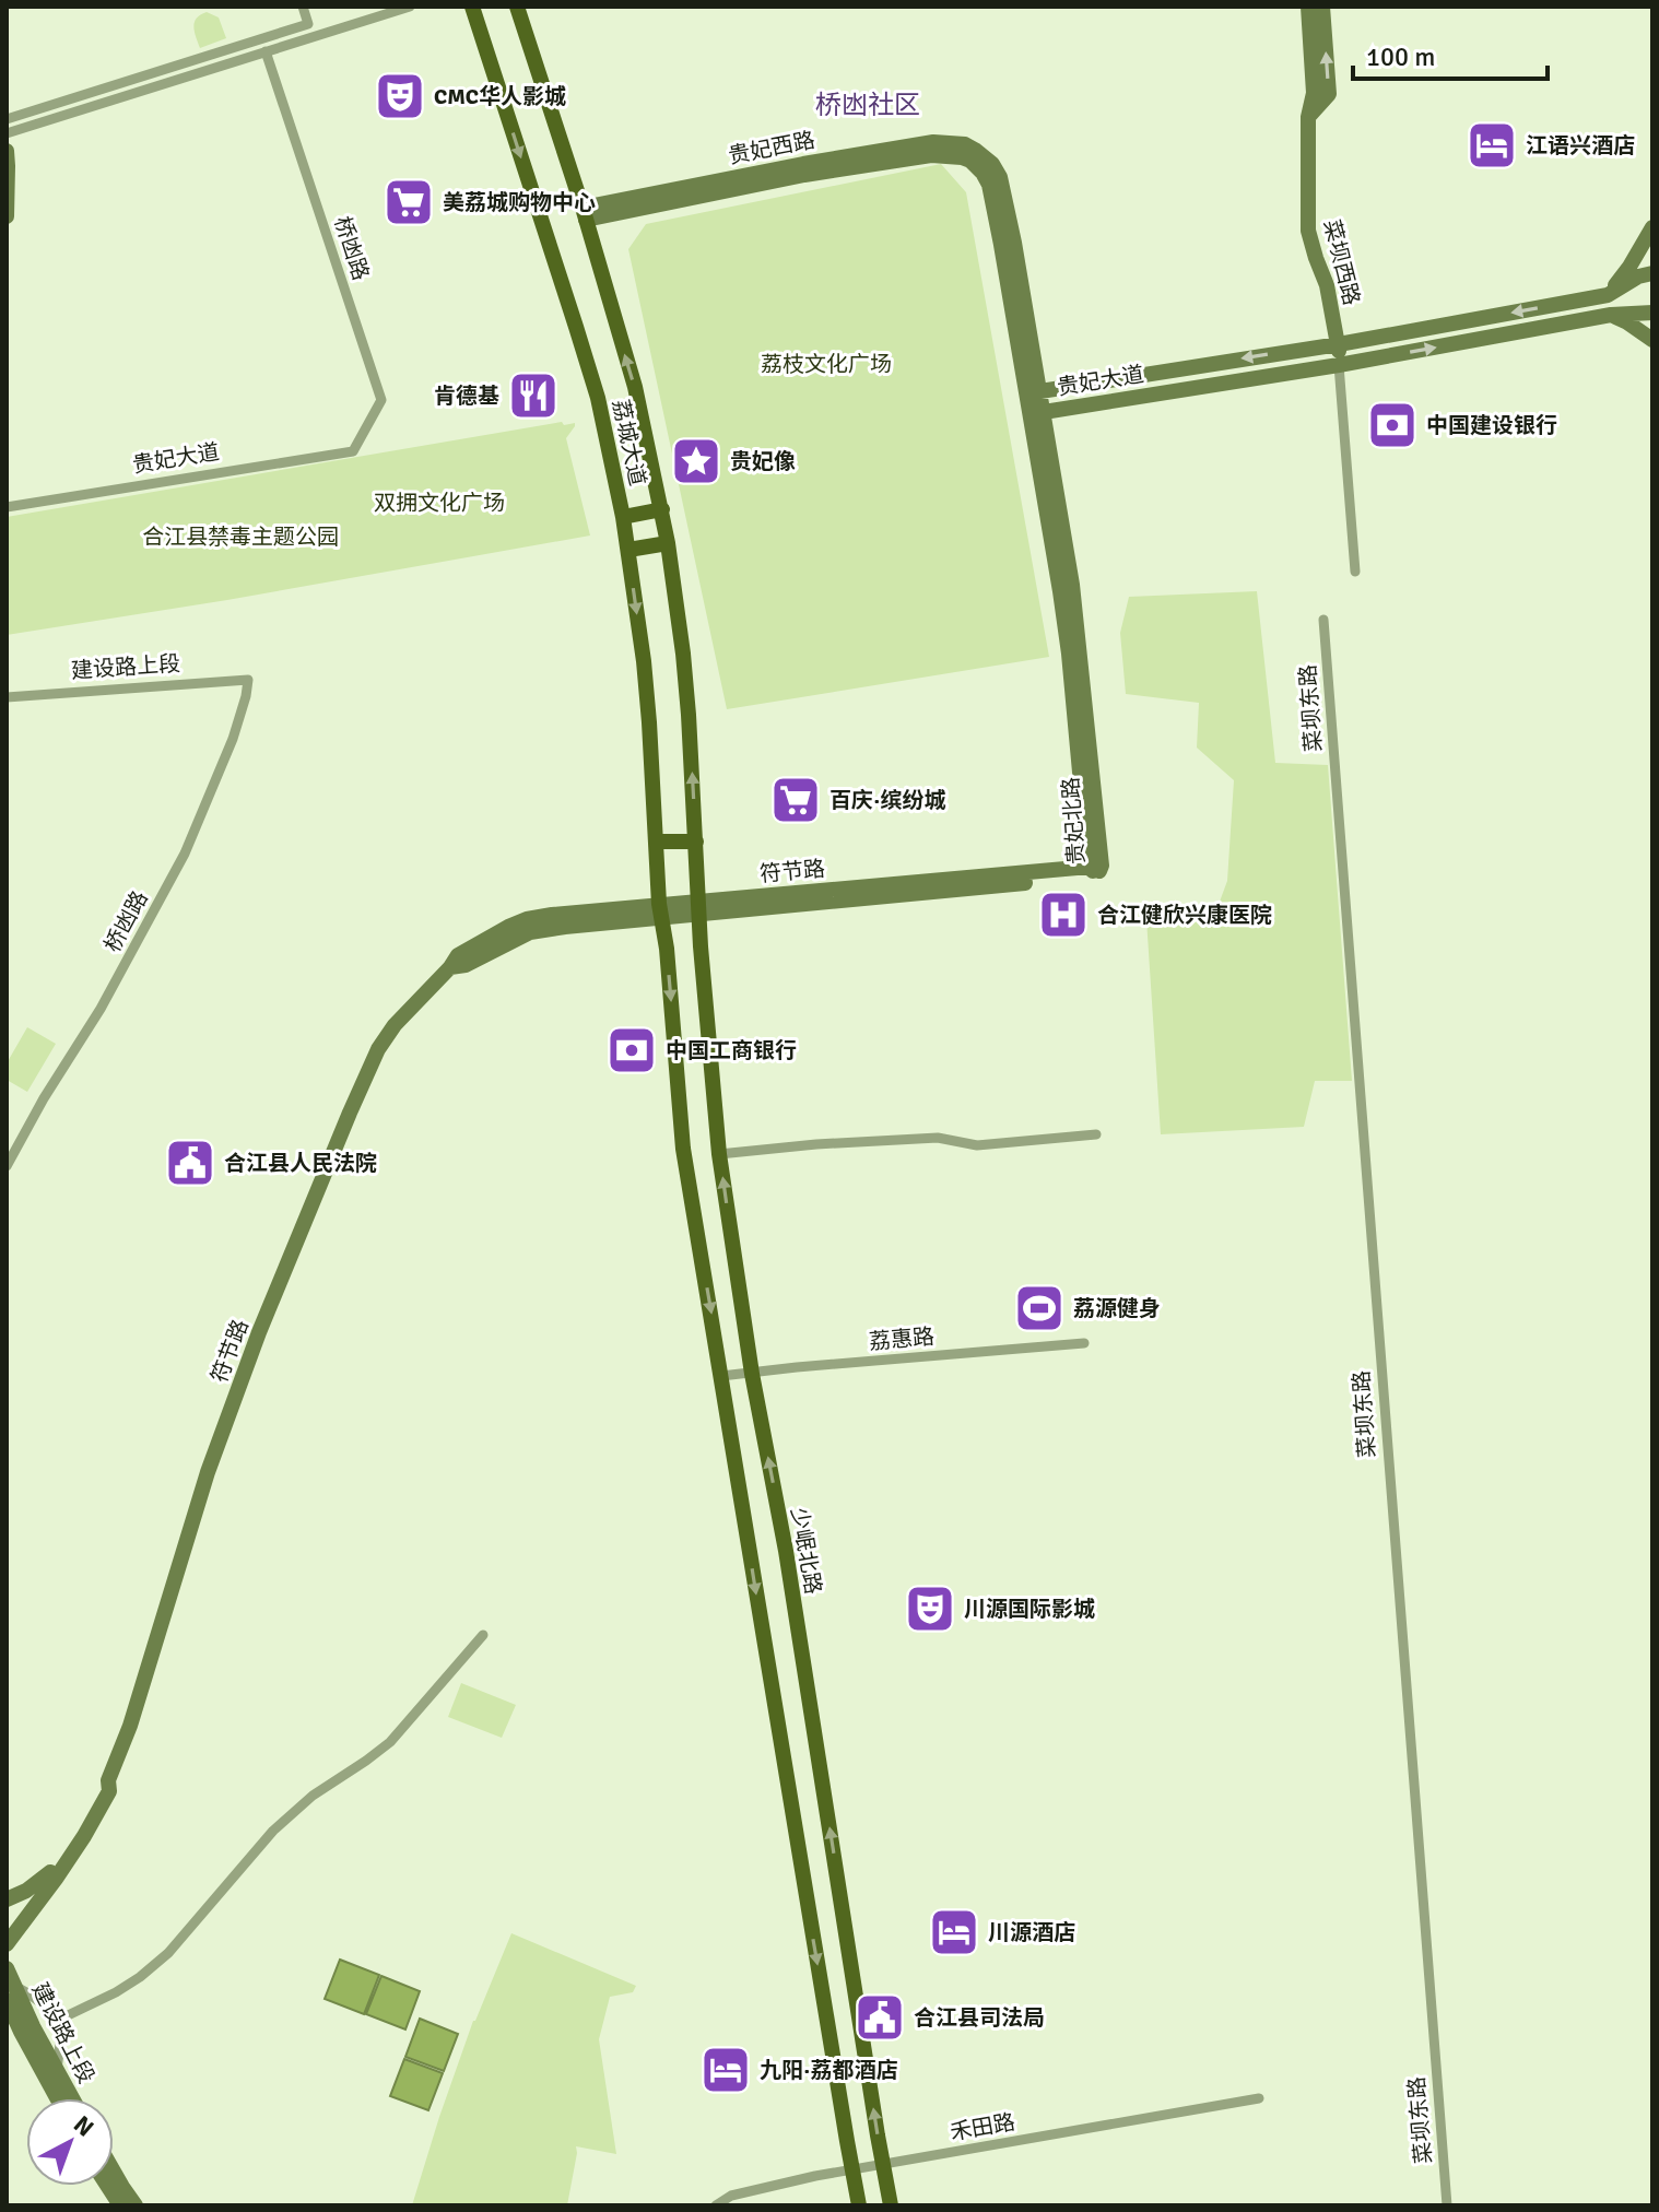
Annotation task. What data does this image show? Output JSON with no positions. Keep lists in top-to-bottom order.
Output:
{
  "streets": {
    "main road": [
      "贵妃西路",
      "菜坝西路",
      "贵妃大道",
      "荔城大道",
      "建设路上段",
      "贵妃北路",
      "符节路",
      "少岷北路"
    ],
    "street": [
      "桥凼路",
      "菜坝东路",
      "荔惠路",
      "禾田路"
    ]
  },
  "crossings": [
    ["贵妃西路", "贵妃大道"],
    ["贵妃西路", "荔城大道"],
    ["贵妃西路", "贵妃北路"],
    ["桥凼路", "贵妃大道"],
    ["桥凼路", "建设路上段"],
    ["菜坝西路", "贵妃大道"],
    ["贵妃大道", "贵妃北路"],
    ["荔城大道", "符节路"],
    ["荔城大道", "少岷北路"],
    ["贵妃北路", "符节路"],
    ["符节路", "少岷北路"],
    ["荔惠路", "少岷北路"],
    ["少岷北路", "禾田路"]
  ],
  "districts": ["桥凼社区"],
  "parks": ["荔枝文化广场", "双拥文化广场", "合江县禁毒主题公园"],
  "places": {
    "theatre": ["CMC华人影城", "川源国际影城"],
    "hotel": ["江语兴酒店", "川源酒店", "九阳·荔都酒店"],
    "supermarket": ["美荔城购物中心", "百庆·缤纷城"],
    "restaurant": ["肯德基"],
    "bank": ["中国建设银行", "中国工商银行"],
    "place": ["贵妃像"],
    "hospital": ["合江健欣兴康医院"],
    "public building": ["合江县人民法院", "合江县司法局"],
    "sports": ["荔源健身"]
  },
  "scale_bar": "100 m",
  "north": "top right"
}
